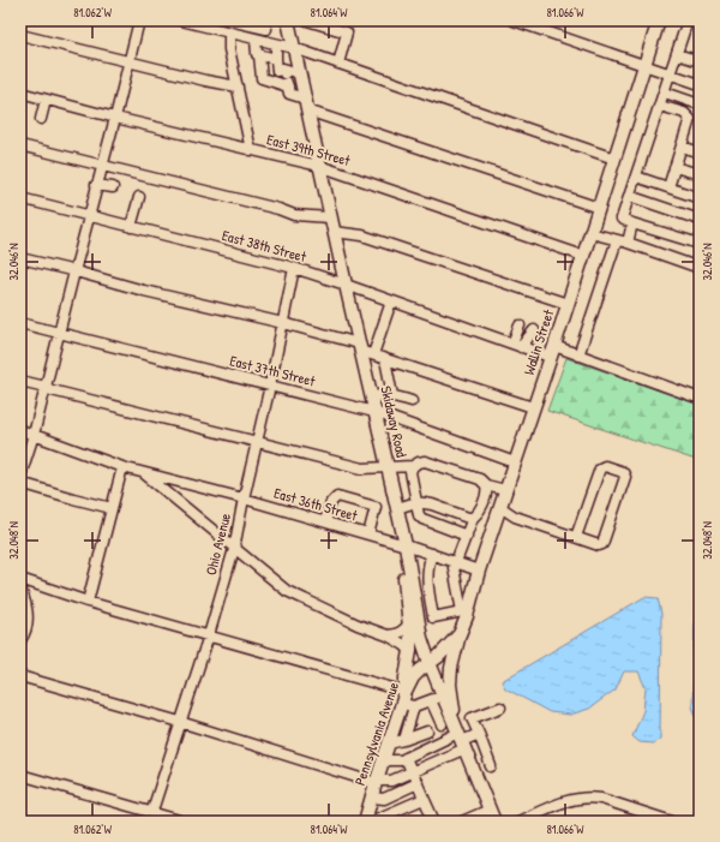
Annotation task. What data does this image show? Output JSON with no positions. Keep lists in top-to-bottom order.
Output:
{
  "streets": {
    "main road": ["Wallin Street", "Skidaway Road", "Pennsylvania Avenue"],
    "street": [
      "East 39th Street",
      "East 38th Street",
      "East 37th Street",
      "East 36th Street",
      "Ohio Avenue"
    ]
  },
  "crossings": [
    ["East 39th Street", "Wallin Street"],
    ["East 39th Street", "Skidaway Road"],
    ["East 38th Street", "Wallin Street"],
    ["East 38th Street", "Skidaway Road"],
    ["East 38th Street", "Ohio Avenue"],
    ["Wallin Street", "East 37th Street"],
    ["Wallin Street", "Skidaway Road"],
    ["Wallin Street", "East 36th Street"],
    ["Wallin Street", "Pennsylvania Avenue"],
    ["East 37th Street", "Skidaway Road"],
    ["East 37th Street", "Ohio Avenue"],
    ["Skidaway Road", "East 36th Street"],
    ["Skidaway Road", "Pennsylvania Avenue"],
    ["East 36th Street", "Ohio Avenue"]
  ],
  "coordinates": [
    "81.062°W",
    "81.064°W",
    "81.066°W",
    "32.046°N",
    "32.048°N"
  ]
}
